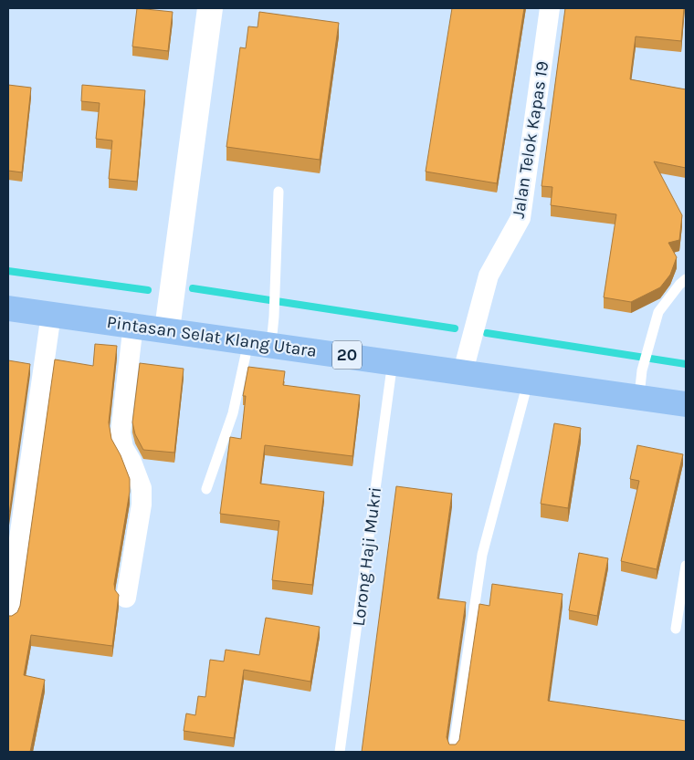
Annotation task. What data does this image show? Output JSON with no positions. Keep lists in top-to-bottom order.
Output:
{
  "streets": {
    "highway": ["Pintasan Selat Klang Utara", "20"],
    "street": ["Jalan Telok Kapas 19"],
    "lane": ["Lorong Haji Mukri"]
  },
  "crossings": [
    ["Jalan Telok Kapas 19", "Pintasan Selat Klang Utara"],
    ["Pintasan Selat Klang Utara", "Lorong Haji Mukri"]
  ]
}
